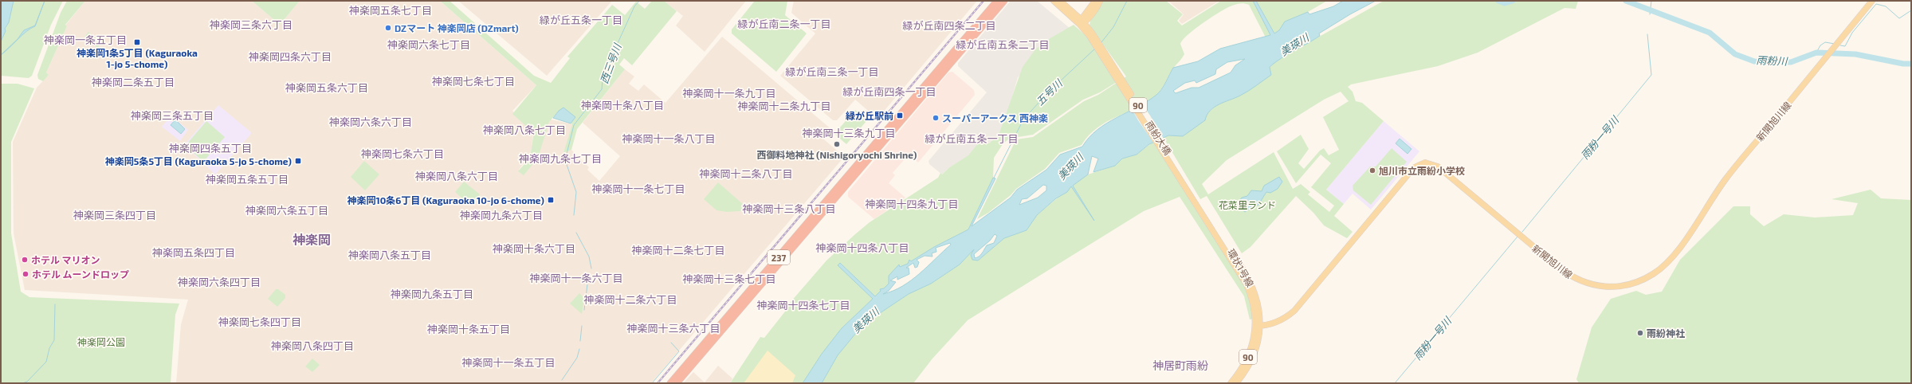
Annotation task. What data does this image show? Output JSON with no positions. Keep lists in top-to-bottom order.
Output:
{
  "streets": {
    "highway": ["237"],
    "main road": [
      "90",
      "新開旭川線",
      "雨紛大橋",
      "環状1号線"
    ]
  },
  "crossings": [
    ["90", "雨紛大橋"],
    ["新開旭川線", "環状1号線"],
    ["雨紛大橋", "環状1号線"]
  ],
  "districts": [
    "神楽岡五条七丁目",
    "緑が丘五条一丁目",
    "緑が丘南二条一丁目",
    "神楽岡三条六丁目",
    "緑が丘南四条二丁目",
    "神楽岡一条五丁目",
    "神楽岡六条七丁目",
    "緑が丘南五条二丁目",
    "神楽岡四条六丁目",
    "緑が丘南三条一丁目",
    "神楽岡七条七丁目",
    "神楽岡二条五丁目",
    "神楽岡五条六丁目",
    "緑が丘南四条一丁目",
    "神楽岡十一条九丁目",
    "神楽岡十条八丁目",
    "神楽岡十二条九丁目",
    "神楽岡三条五丁目",
    "神楽岡六条六丁目",
    "神楽岡八条七丁目",
    "神楽岡十三条九丁目",
    "神楽岡十一条八丁目",
    "緑が丘南五条一丁目",
    "神楽岡四条五丁目",
    "神楽岡七条六丁目",
    "神楽岡九条七丁目",
    "神楽岡十二条八丁目",
    "神楽岡八条六丁目",
    "神楽岡五条五丁目",
    "神楽岡十一条七丁目",
    "神楽岡十四条九丁目",
    "神楽岡十三条八丁目",
    "神楽岡六条五丁目",
    "神楽岡三条四丁目",
    "神楽岡九条六丁目",
    "神楽岡",
    "神楽岡十四条八丁目",
    "神楽岡十条六丁目",
    "神楽岡十二条七丁目",
    "神楽岡五条四丁目",
    "神楽岡八条五丁目",
    "神楽岡十一条六丁目",
    "神楽岡十三条七丁目",
    "神楽岡六条四丁目",
    "神楽岡九条五丁目",
    "神楽岡十二条六丁目",
    "神楽岡十四条七丁目",
    "神楽岡七条四丁目",
    "神楽岡十三条六丁目",
    "神楽岡十条五丁目",
    "神楽岡八条四丁目",
    "神楽岡十一条五丁目",
    "神居町雨紛"
  ],
  "water": [
    "美瑛川",
    "雨粉川",
    "西三号川",
    "五号川",
    "雨粉一号川"
  ],
  "parks": ["花菜里ランド", "神楽岡公園"],
  "places": {
    "other": [
      "DZマート 神楽岡店 (DZmart)",
      "スーパーアークス 西神楽",
      "西御料地神社 (Nishigoryochi Shrine)",
      "旭川市立雨紛小学校",
      "ホテル マリオン",
      "ホテル ムーンドロップ",
      "雨紛神社"
    ],
    "transit": [
      "神楽岡1条5丁目 (Kaguraoka 1-jo 5-chome)",
      "緑が丘駅前",
      "神楽岡5条5丁目 (Kaguraoka 5-jo 5-chome)",
      "神楽岡10条6丁目 (Kaguraoka 10-jo 6-chome)"
    ]
  }
}
